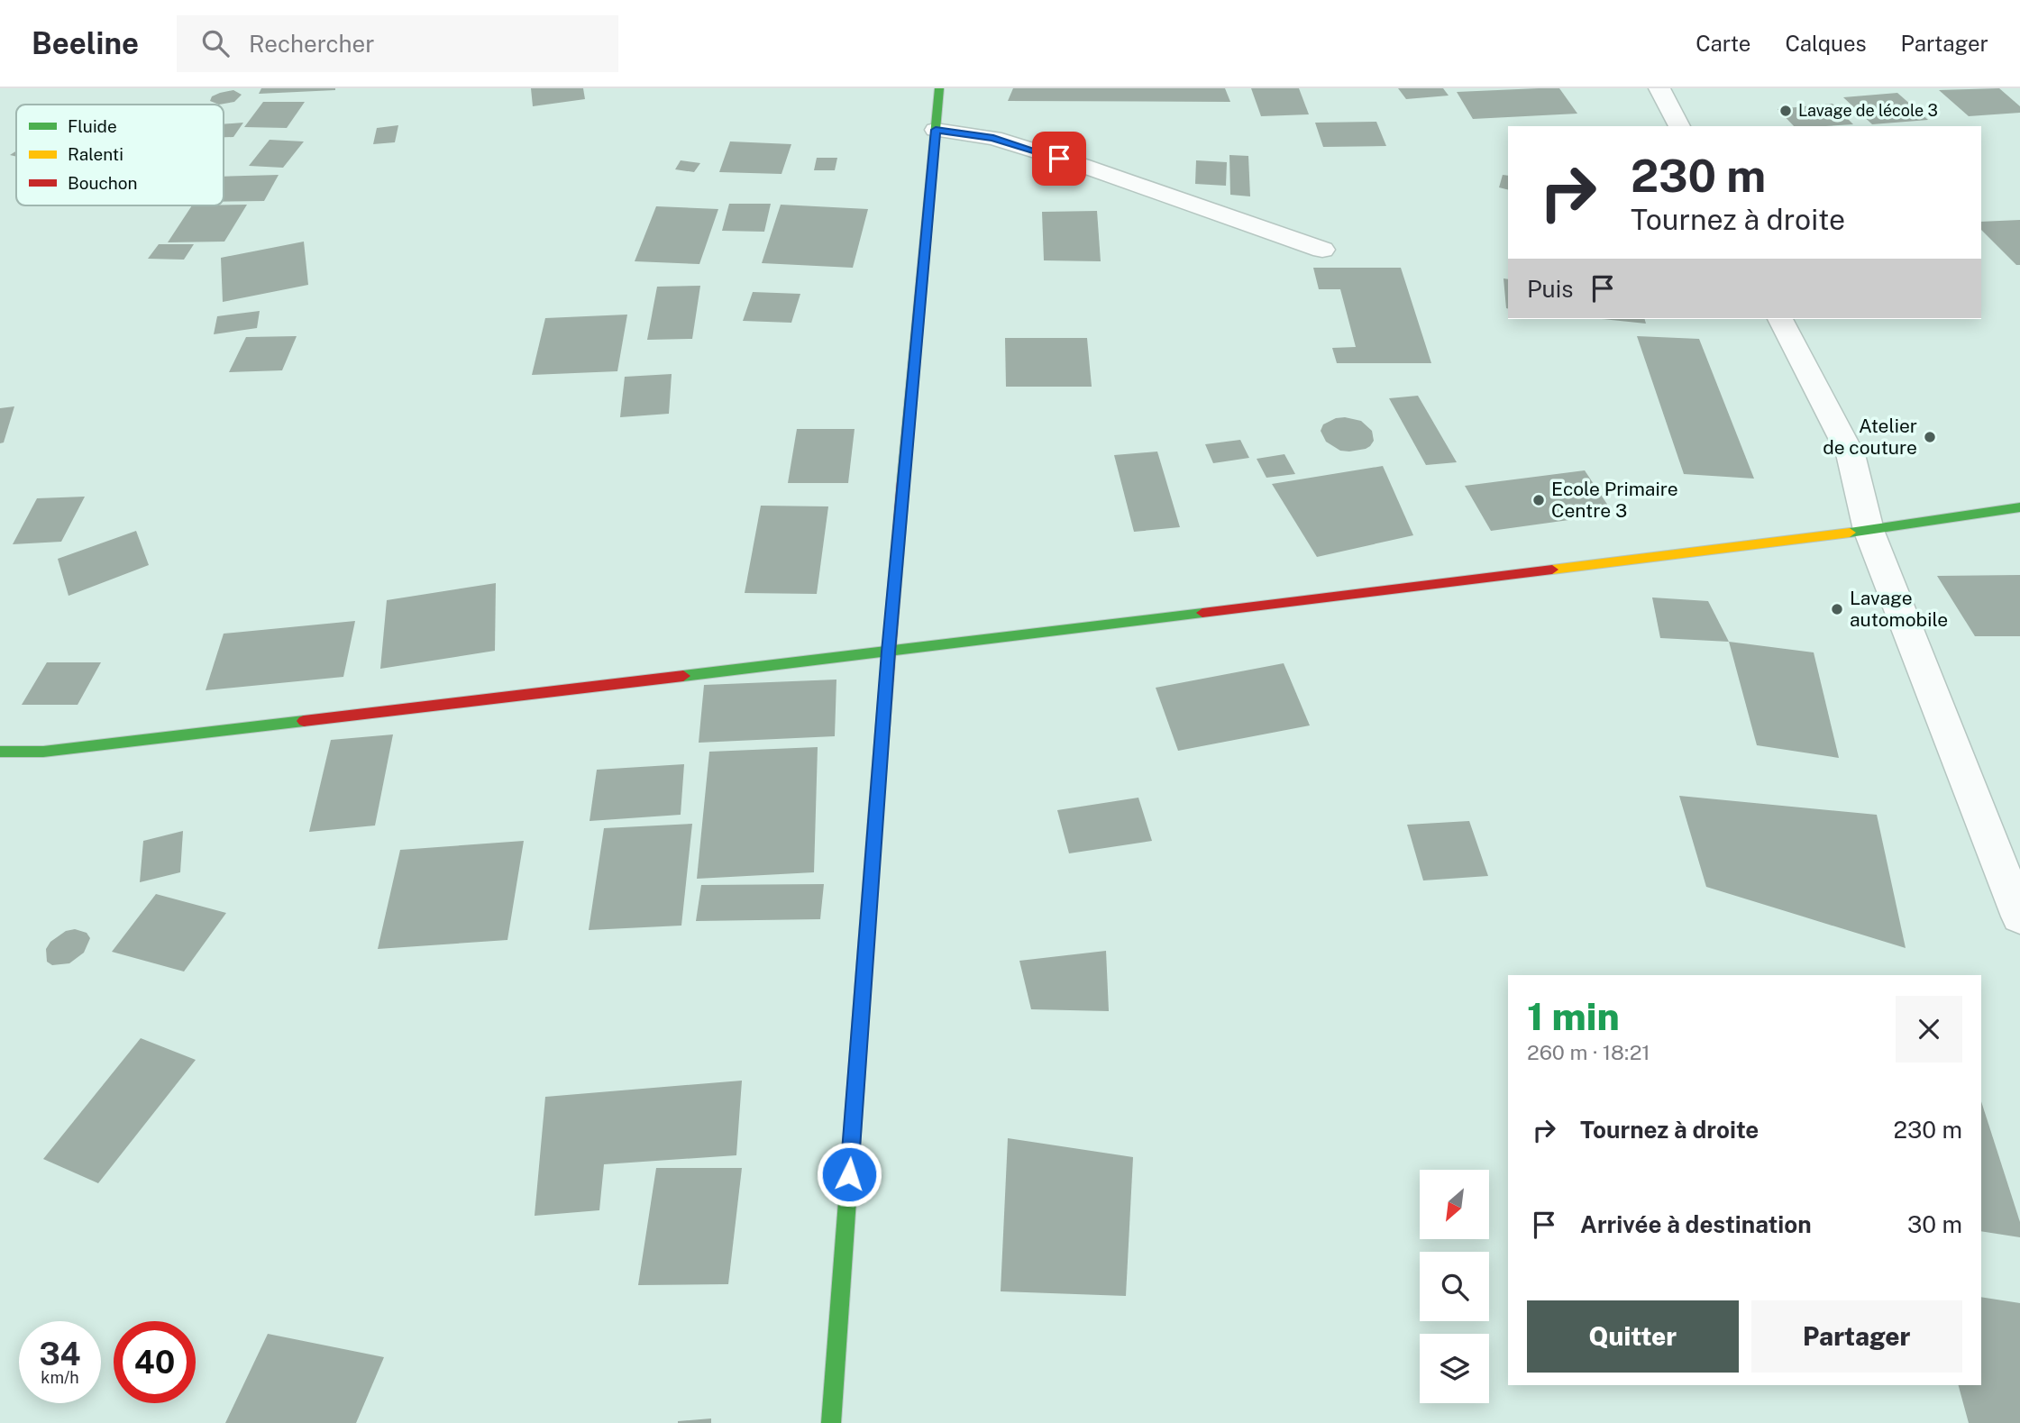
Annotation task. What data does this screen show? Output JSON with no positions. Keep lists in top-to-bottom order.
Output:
{
  "places": [
    "Lavage de lécole 3",
    "Atelier de couture",
    "Ecole Primaire Centre 3",
    "Lavage automobile"
  ],
  "legend": ["Fluide", "Ralenti", "Bouchon"],
  "north": "bottom left",
  "page": {
    "header": "Beeline",
    "search": "Rechercher",
    "nav": ["Carte", "Calques", "Partager"],
    "turn": ["230 m", "Tournez à droite"],
    "then": "Puis",
    "heading": ["1 min", "260 m · 18:21"],
    "list": [
      {
        "name": "Tournez à droite",
        "value": "230 m"
      },
      {
        "name": "Arrivée à destination",
        "value": "30 m"
      }
    ],
    "buttons": ["Quitter", "Partager"],
    "speed": "34 km/h",
    "limit": "40"
  }
}
